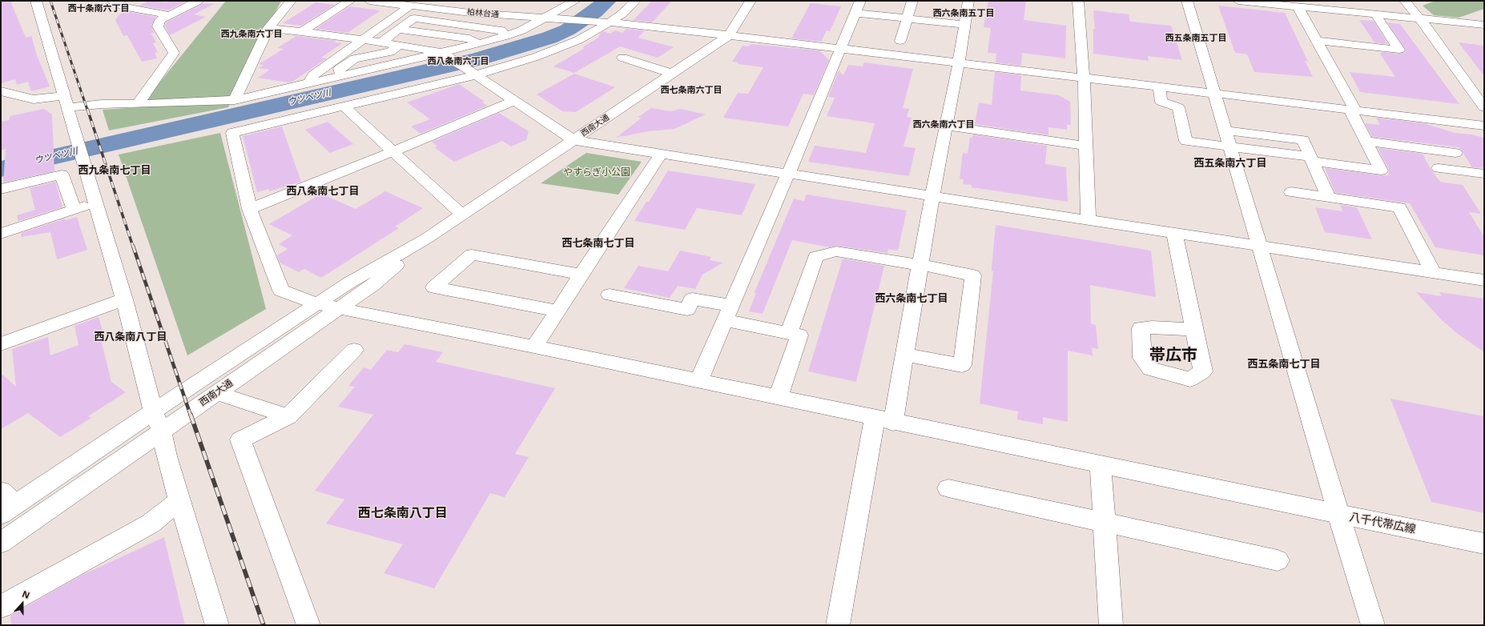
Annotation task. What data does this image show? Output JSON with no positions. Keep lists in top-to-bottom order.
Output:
{
  "streets": {
    "street": ["柏林台通", "西南大通", "八千代帯広線"]
  },
  "crossings": [
    ["柏林台通", "西南大通"]
  ],
  "districts": [
    "西十条南六丁目",
    "西六条南五丁目",
    "西九条南六丁目",
    "西五条南五丁目",
    "西八条南六丁目",
    "西七条南六丁目",
    "西六条南六丁目",
    "西五条南六丁目",
    "西九条南七丁目",
    "西八条南七丁目",
    "西七条南七丁目",
    "西六条南七丁目",
    "西八条南八丁目",
    "帯広市",
    "西五条南七丁目",
    "西七条南八丁目"
  ],
  "water": ["ウツベツ川"],
  "parks": ["やすらぎ小公園"],
  "north": "top"
}
